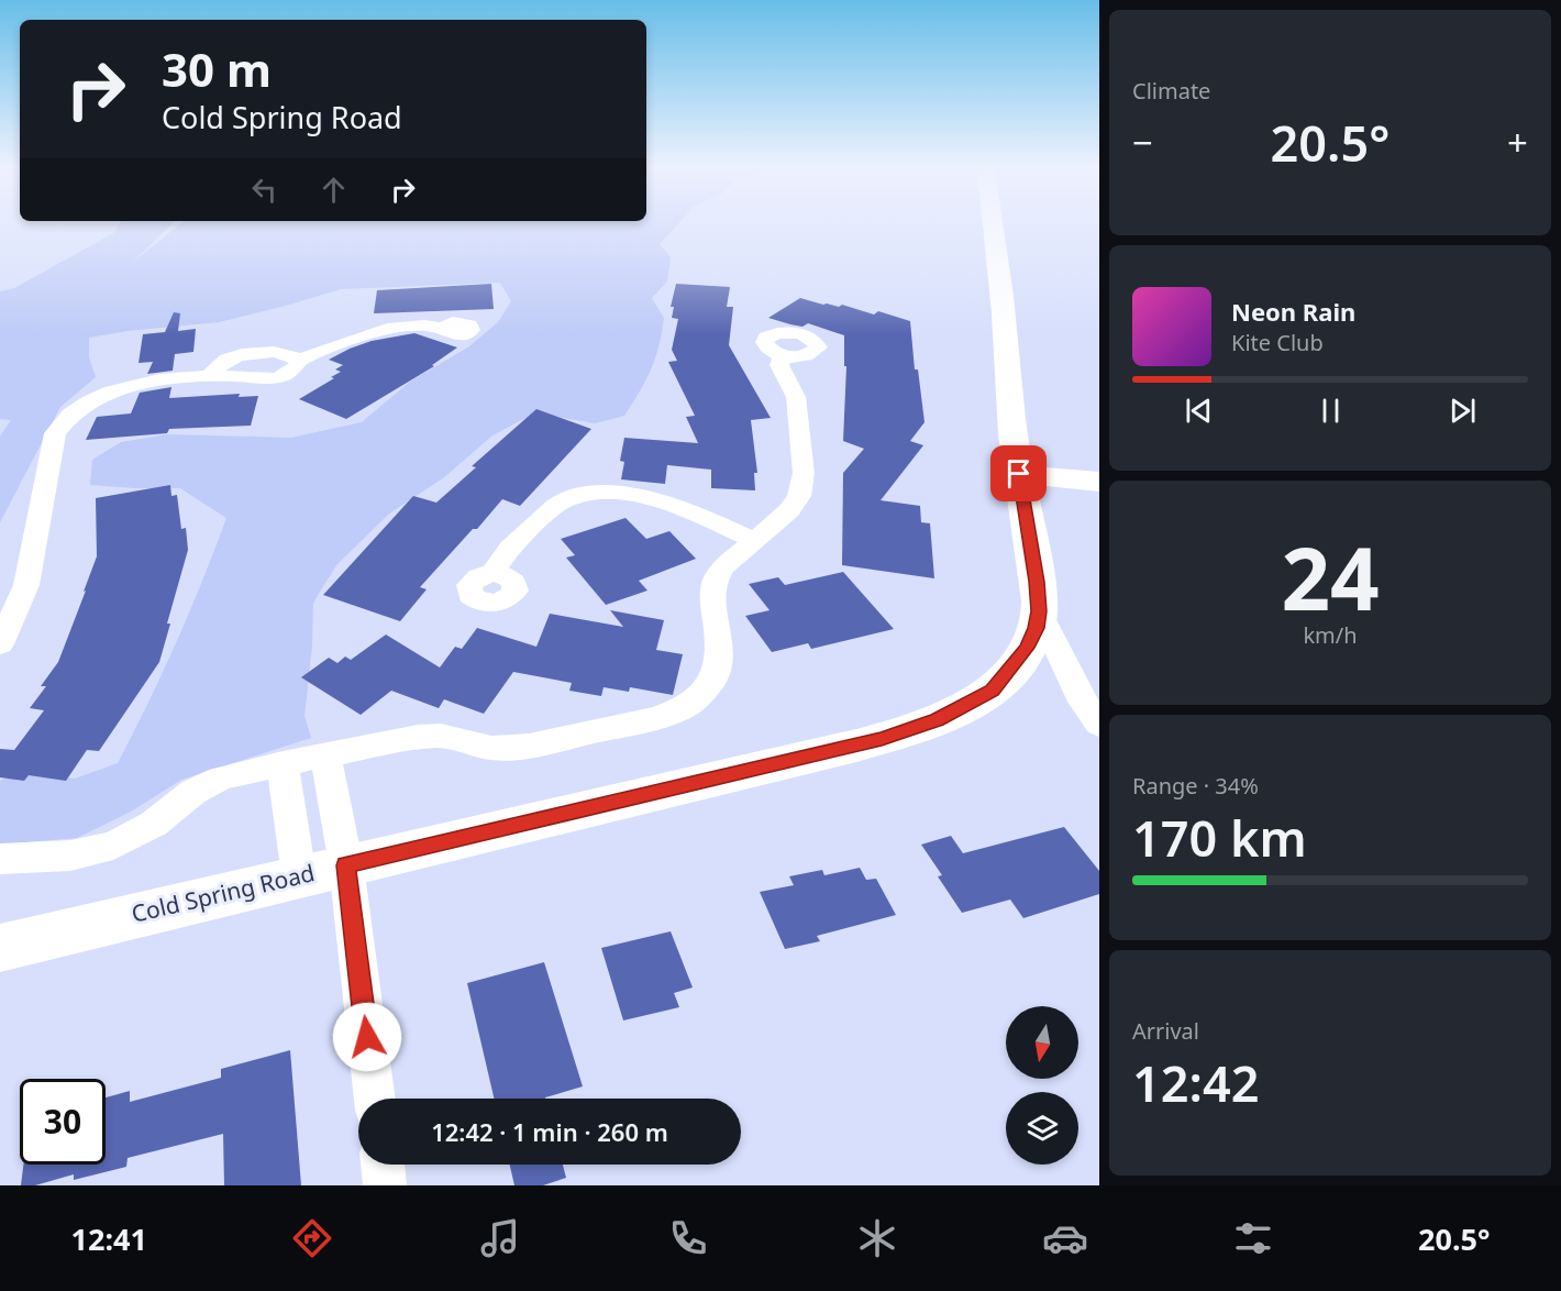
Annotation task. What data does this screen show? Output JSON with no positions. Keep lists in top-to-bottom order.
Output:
{
  "streets": {
    "street": ["Cold Spring Road"]
  },
  "north": "bottom",
  "page": {
    "tile": [
      "Climate",
      ["24", "km/h"],
      ["Range · 34%", "170 km"],
      ["Arrival", "12:42"]
    ],
    "turn": ["30 m", "Cold Spring Road"],
    "heat": ["−", "20.5°", "+"],
    "song": ["Neon Rain", "Kite Club"],
    "limit": "30",
    "trip": "12:42 · 1 min · 260 m",
    "tabs": ["12:41", "20.5°"]
  }
}
